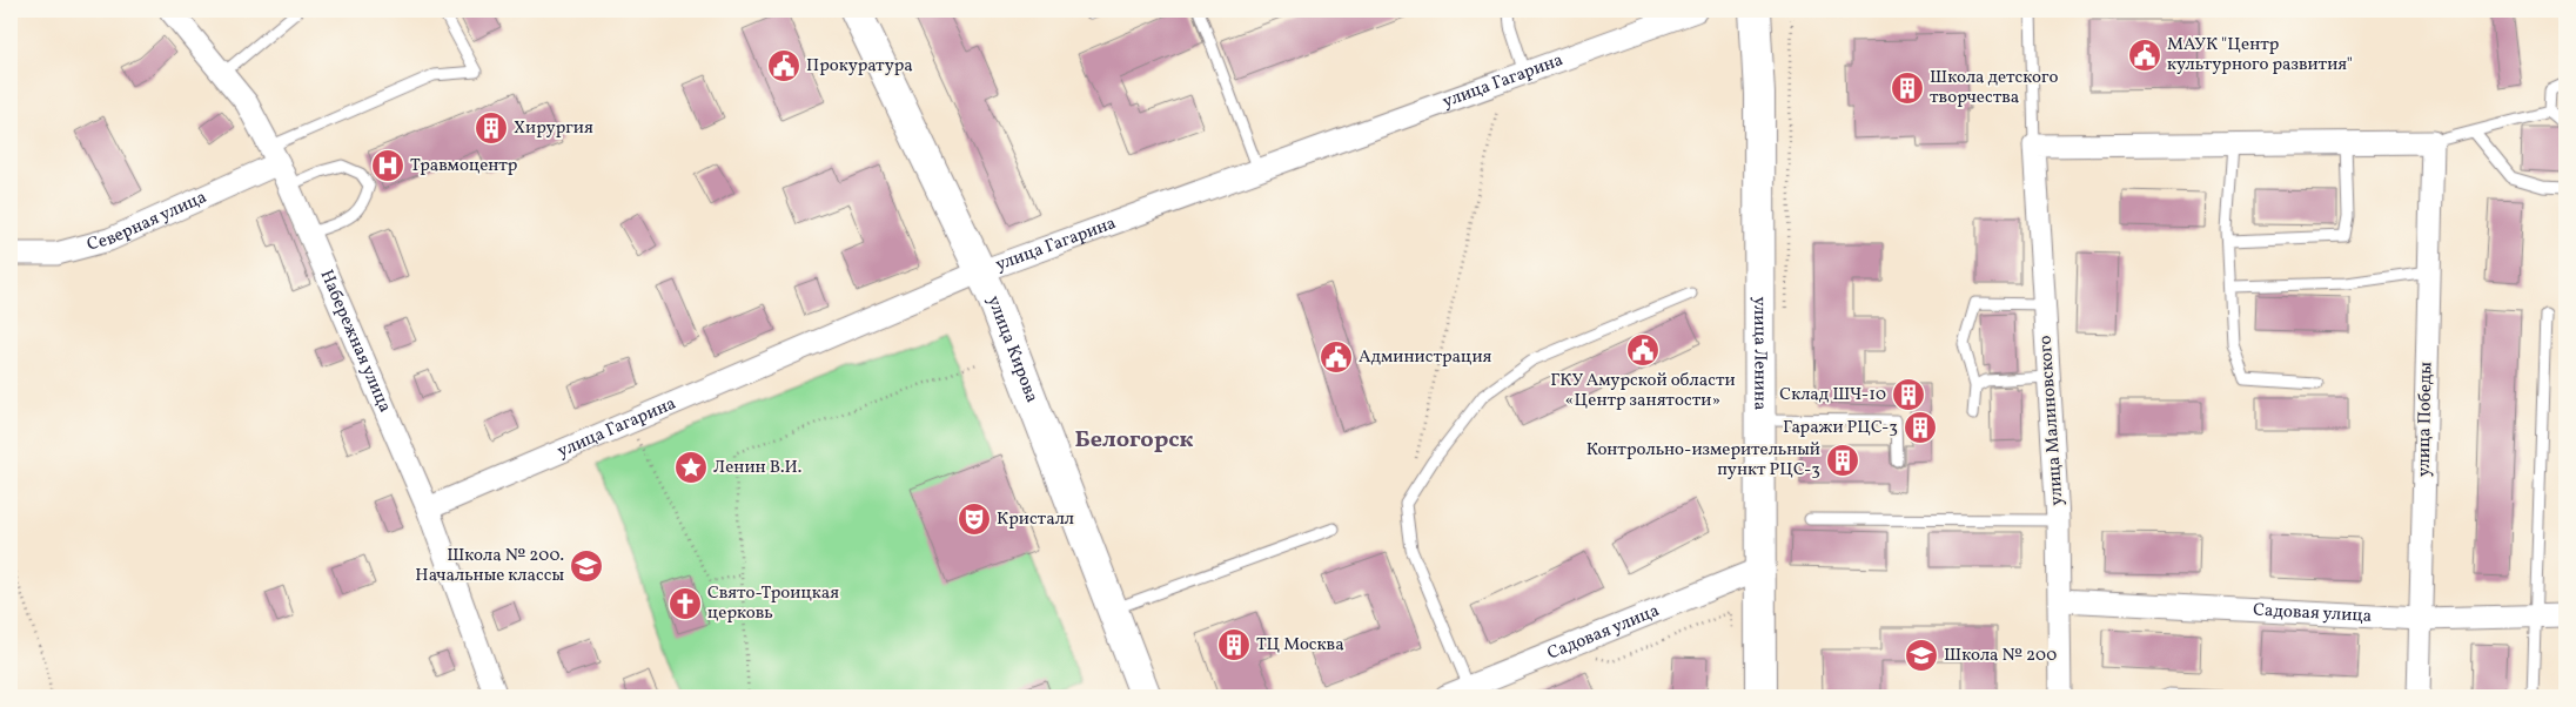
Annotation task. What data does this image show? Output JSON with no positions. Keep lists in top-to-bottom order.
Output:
{
  "streets": {
    "main road": ["улица Кирова", "улица Ленина"],
    "street": [
      "улица Гагарина",
      "Северная улица",
      "Набережная улица",
      "улица Победы",
      "улица Малиновского",
      "Садовая улица"
    ]
  },
  "crossings": [
    ["улица Гагарина", "Набережная улица"],
    ["улица Гагарина", "улица Кирова"],
    ["Северная улица", "Набережная улица"],
    ["улица Ленина", "Садовая улица"],
    ["улица Победы", "Садовая улица"],
    ["улица Малиновского", "Садовая улица"]
  ],
  "districts": ["Белогорск"],
  "places": {
    "public building": [
      "МАУК \"Центр культурного развития\"",
      "Прокуратура",
      "ГКУ Амурской области «Центр занятости»",
      "Администрация"
    ],
    "building": [
      "Школа детского творчества",
      "Хирургия",
      "Склад ШЧ-10",
      "Гаражи РЦС-3",
      "Контрольно-измерительный пункт РЦС-3",
      "ТЦ Москва"
    ],
    "hospital": ["Травмоцентр"],
    "place": ["Ленин В.И."],
    "theatre": ["Кристалл"],
    "school or university": ["Школа № 200. Начальные классы", "Школа № 200"],
    "church": ["Свято-Троицкая церковь"]
  }
}
